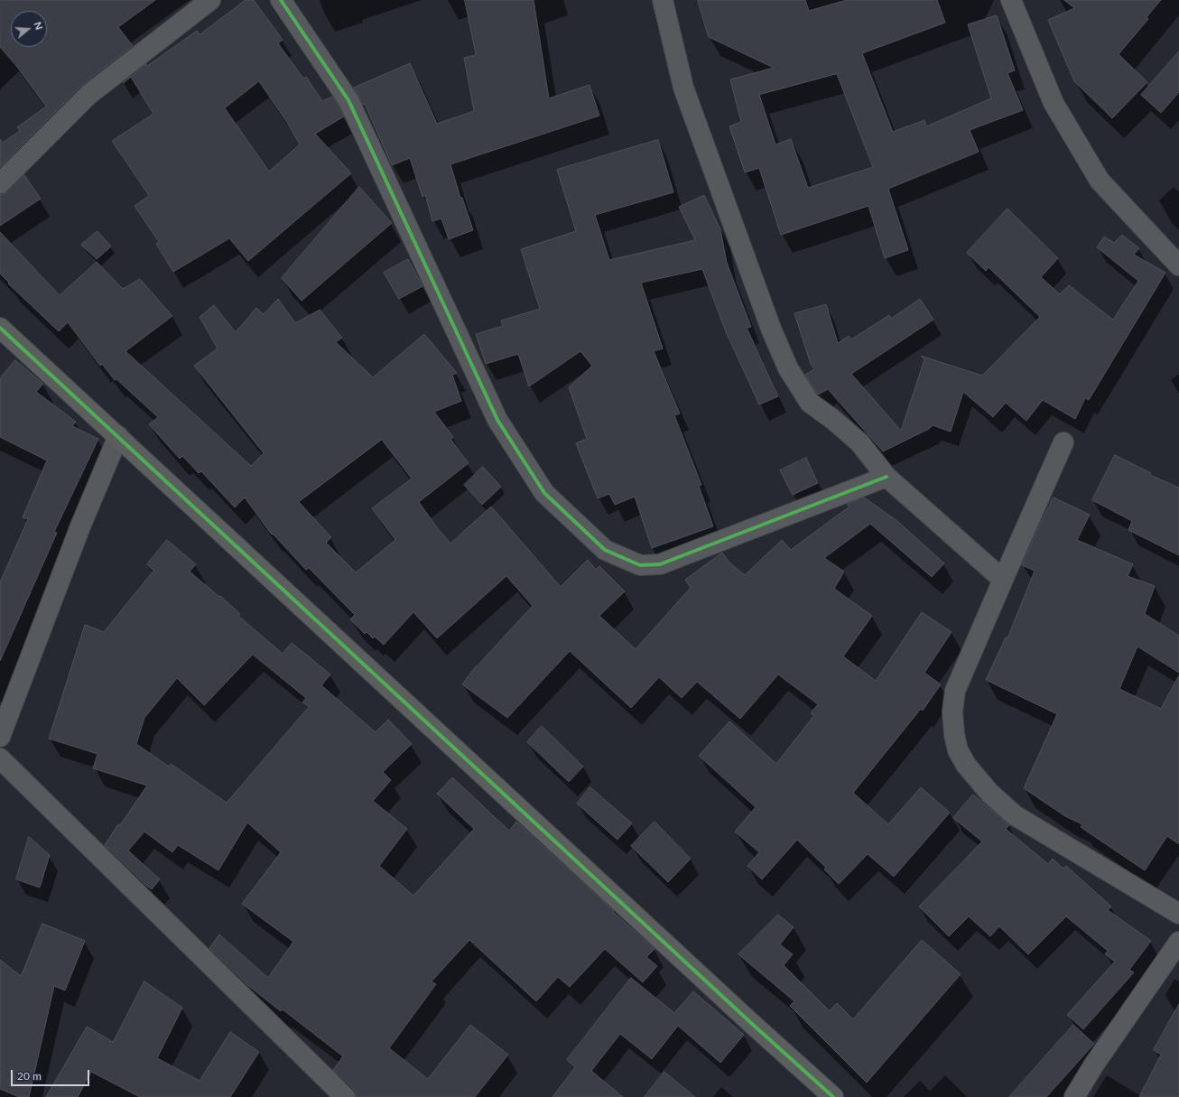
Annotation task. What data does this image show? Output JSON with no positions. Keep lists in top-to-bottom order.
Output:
{
  "scale_bar": "20 m",
  "north": "right"
}
